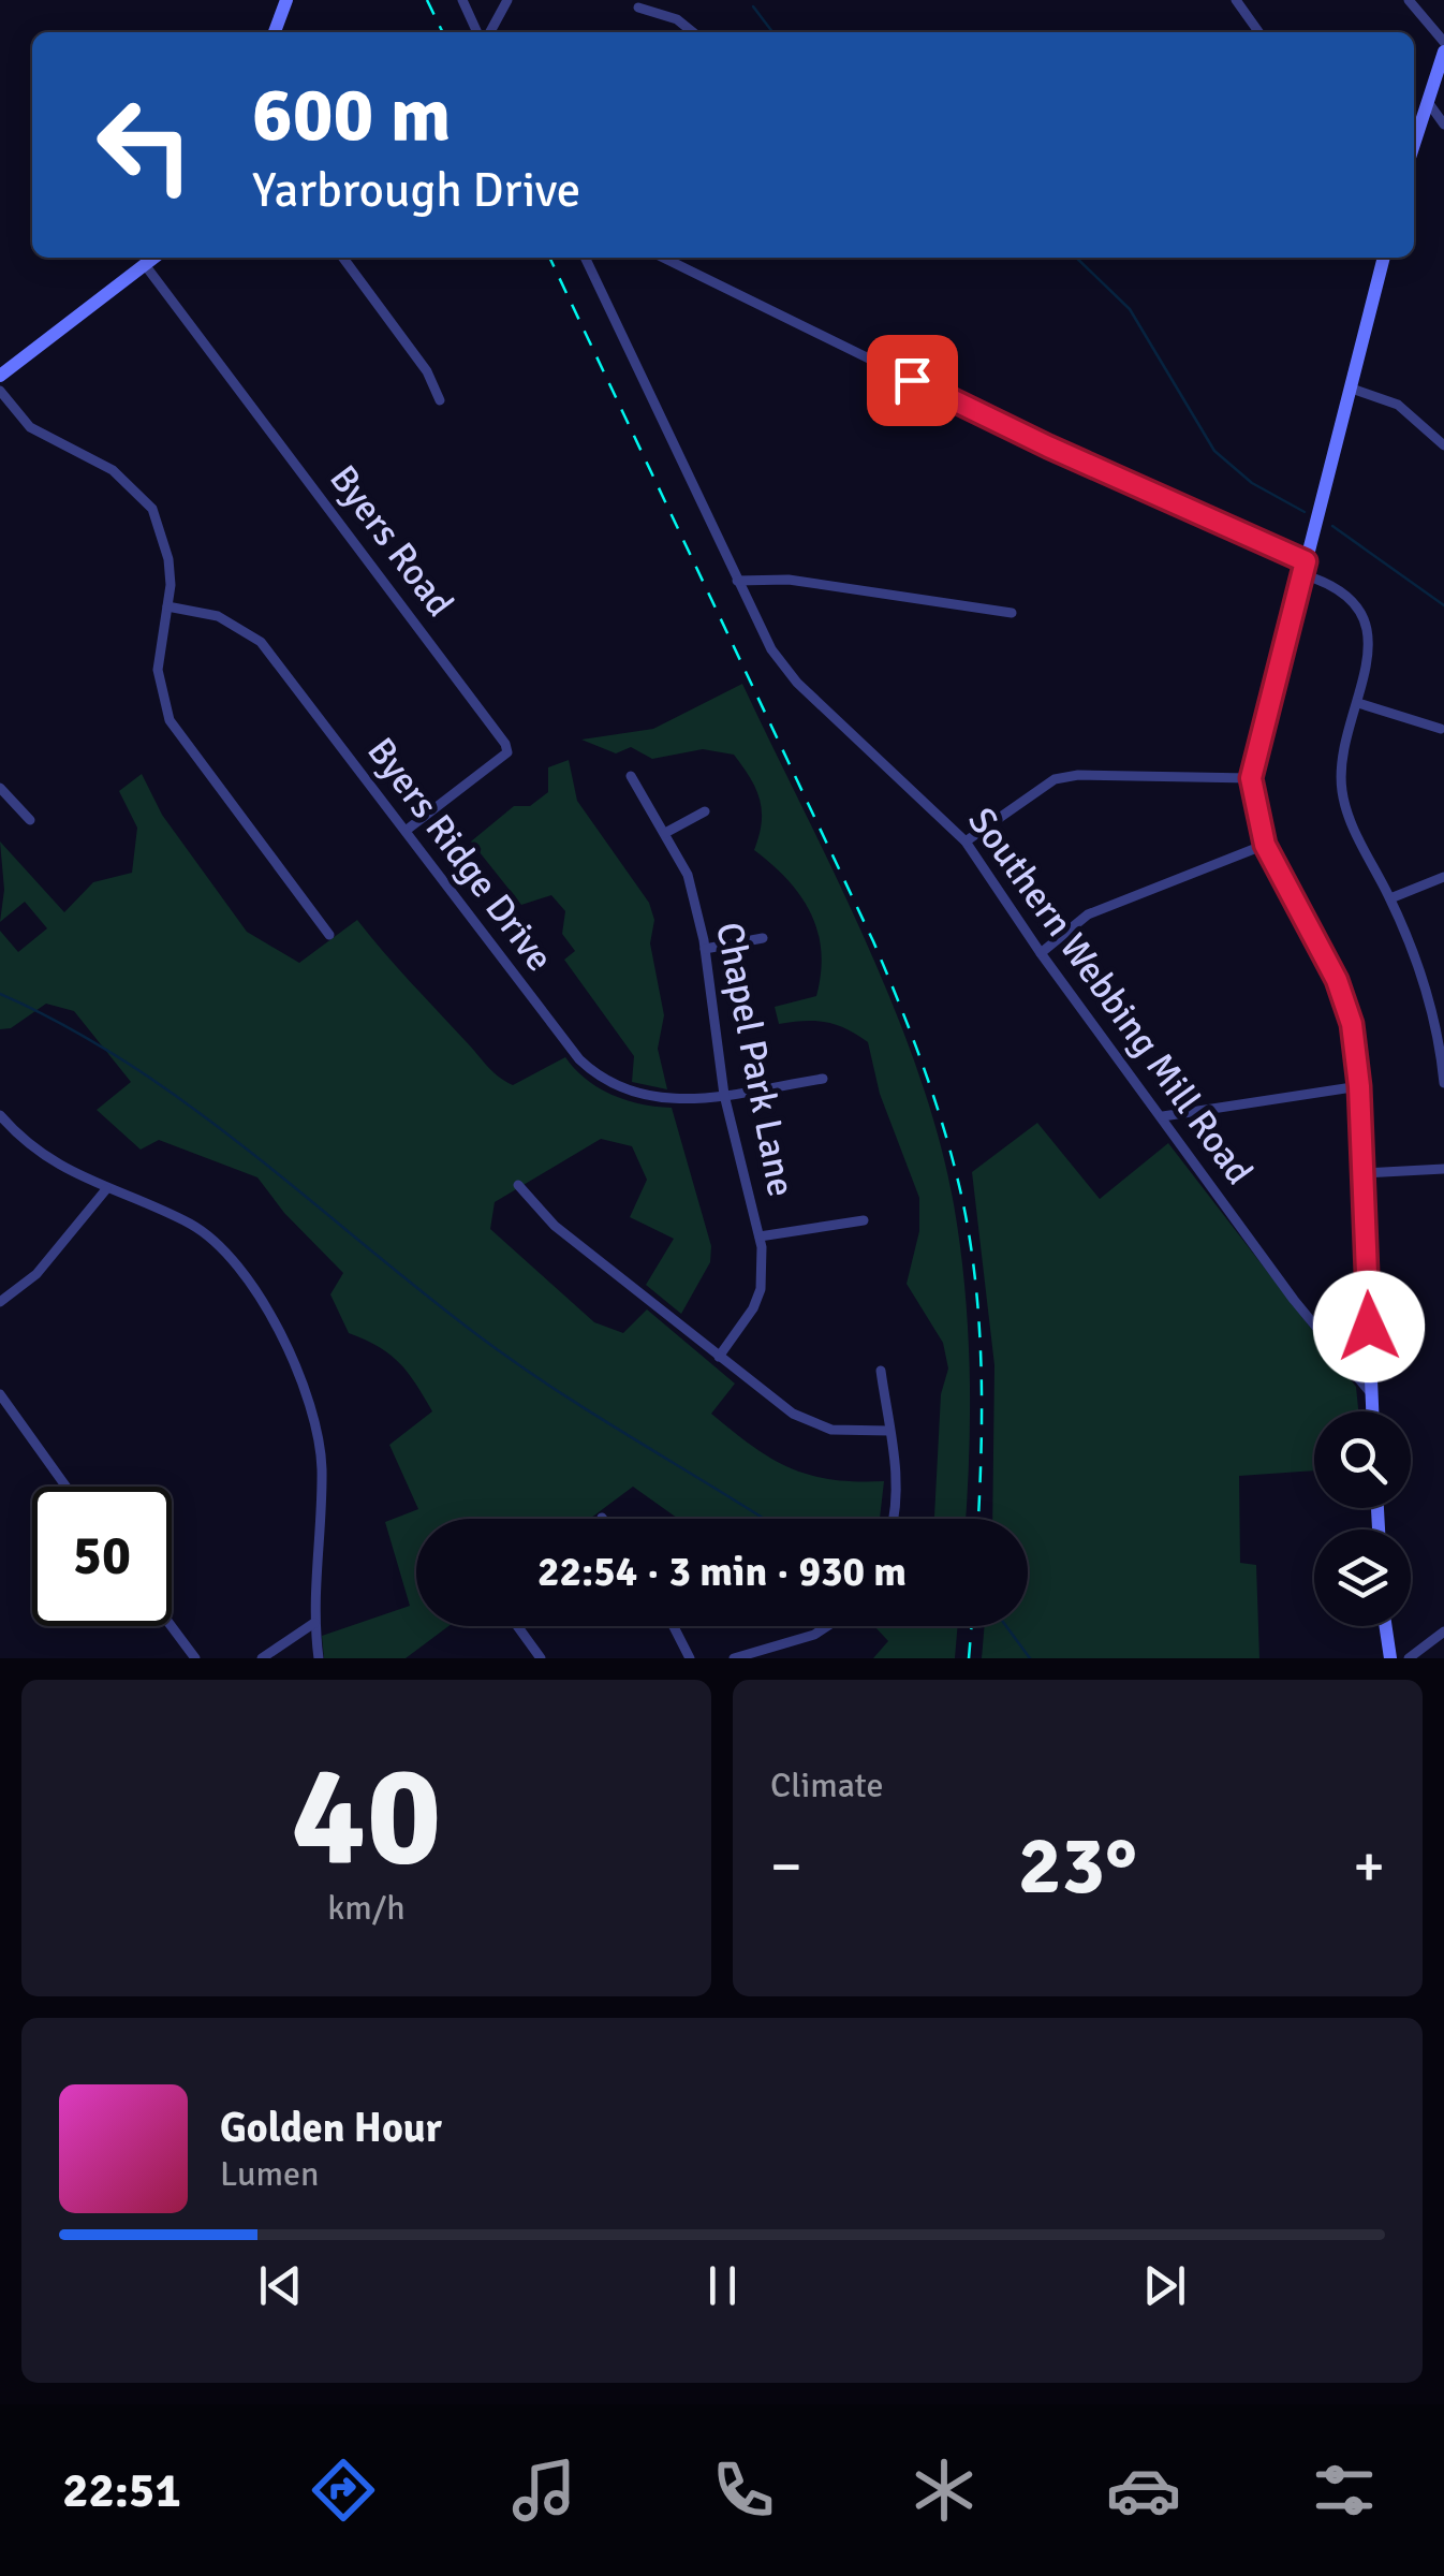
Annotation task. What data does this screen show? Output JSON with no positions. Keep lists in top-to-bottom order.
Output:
{
  "streets": {
    "street": [
      "Byers Road",
      "Byers Ridge Drive",
      "Southern Webbing Mill Road",
      "Chapel Park Lane"
    ]
  },
  "crossings": [
    ["Byers Road", "Byers Ridge Drive"],
    ["Byers Ridge Drive", "Chapel Park Lane"]
  ],
  "page": {
    "turn": ["600 m", "Yarbrough Drive"],
    "limit": "50",
    "trip": "22:54 · 3 min · 930 m",
    "tile": [
      ["40", "km/h"],
      "Climate"
    ],
    "heat": ["−", "23°", "+"],
    "song": ["Golden Hour", "Lumen"],
    "tabs": "22:51"
  }
}
